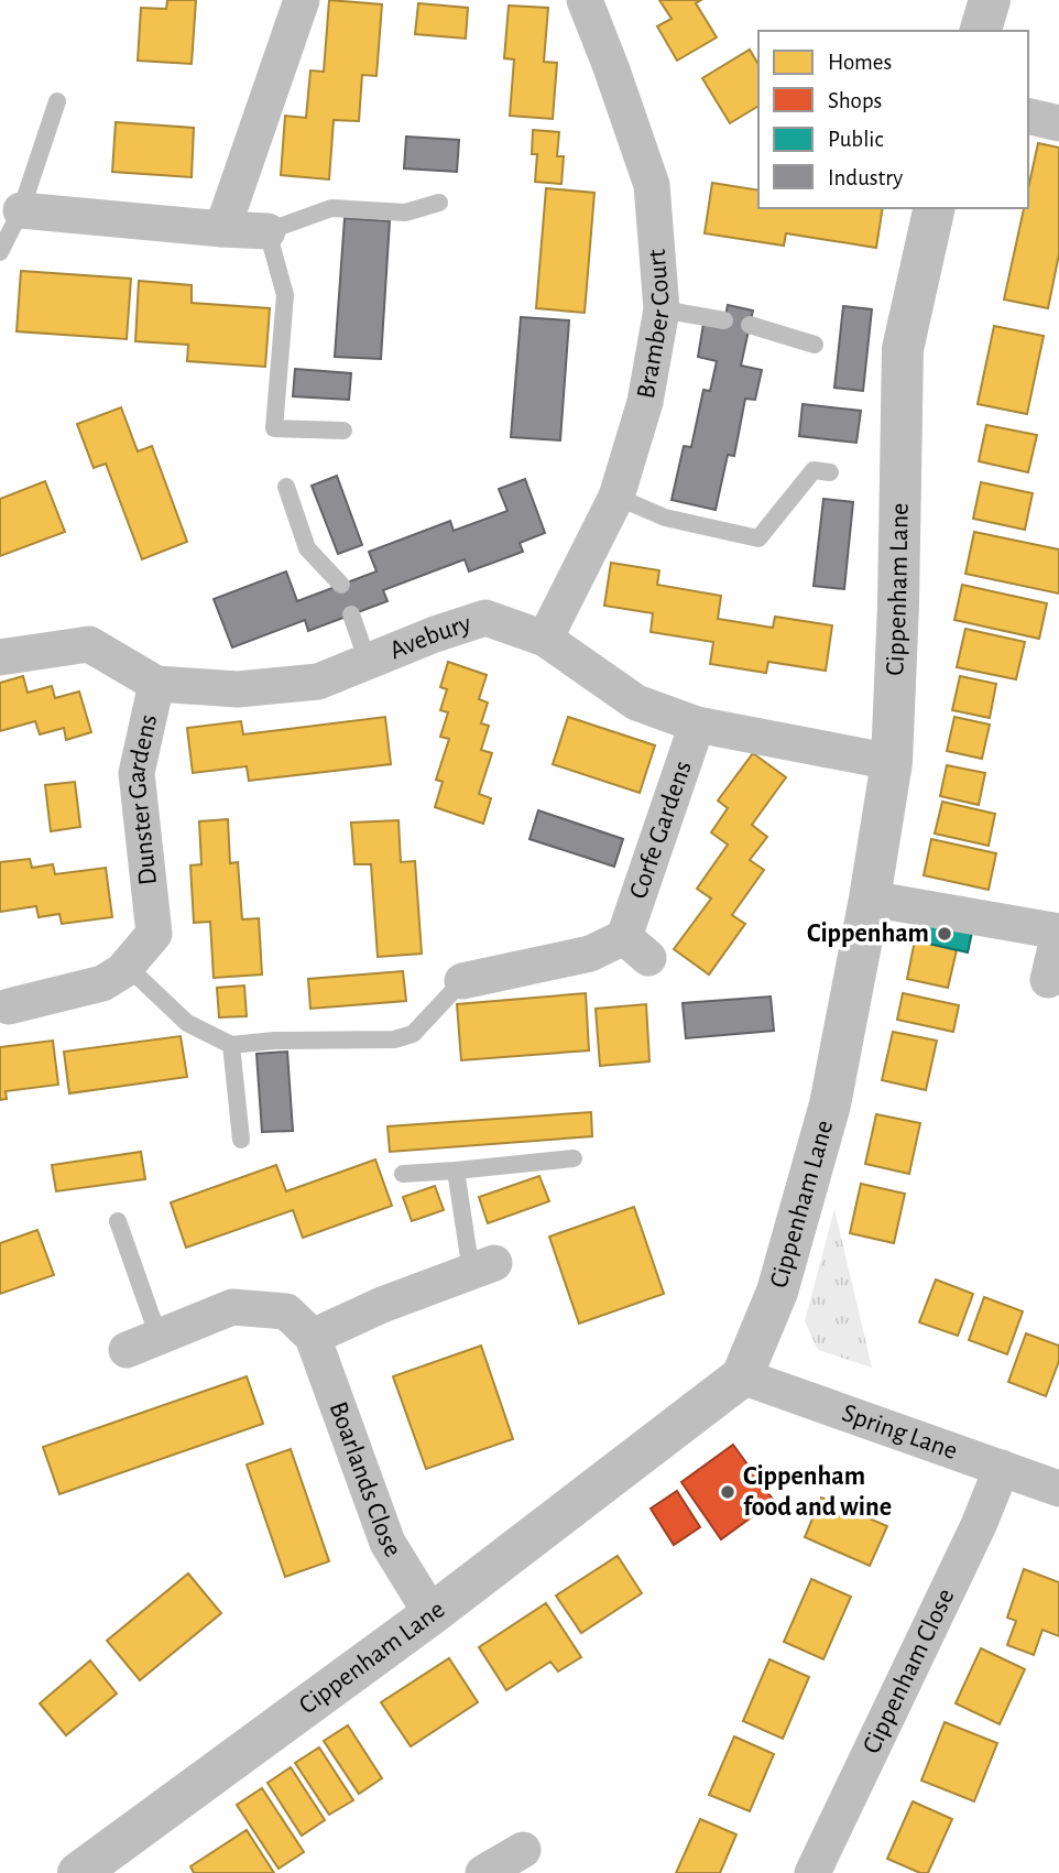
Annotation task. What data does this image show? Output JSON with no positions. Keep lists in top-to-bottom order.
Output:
{
  "streets": {
    "street": [
      "Bramber Court",
      "Cippenham Lane",
      "Avebury",
      "Dunster Gardens",
      "Corfe Gardens",
      "Spring Lane",
      "Boarlands Close",
      "Cippenham Close"
    ]
  },
  "crossings": [
    ["Bramber Court", "Avebury"],
    ["Cippenham Lane", "Avebury"],
    ["Cippenham Lane", "Spring Lane"],
    ["Cippenham Lane", "Boarlands Close"],
    ["Avebury", "Dunster Gardens"],
    ["Avebury", "Corfe Gardens"],
    ["Spring Lane", "Cippenham Close"]
  ],
  "places": ["Cippenham", "Cippenham food and wine"],
  "legend": [
    "Homes",
    "Shops",
    "Public",
    "Industry"
  ]
}
